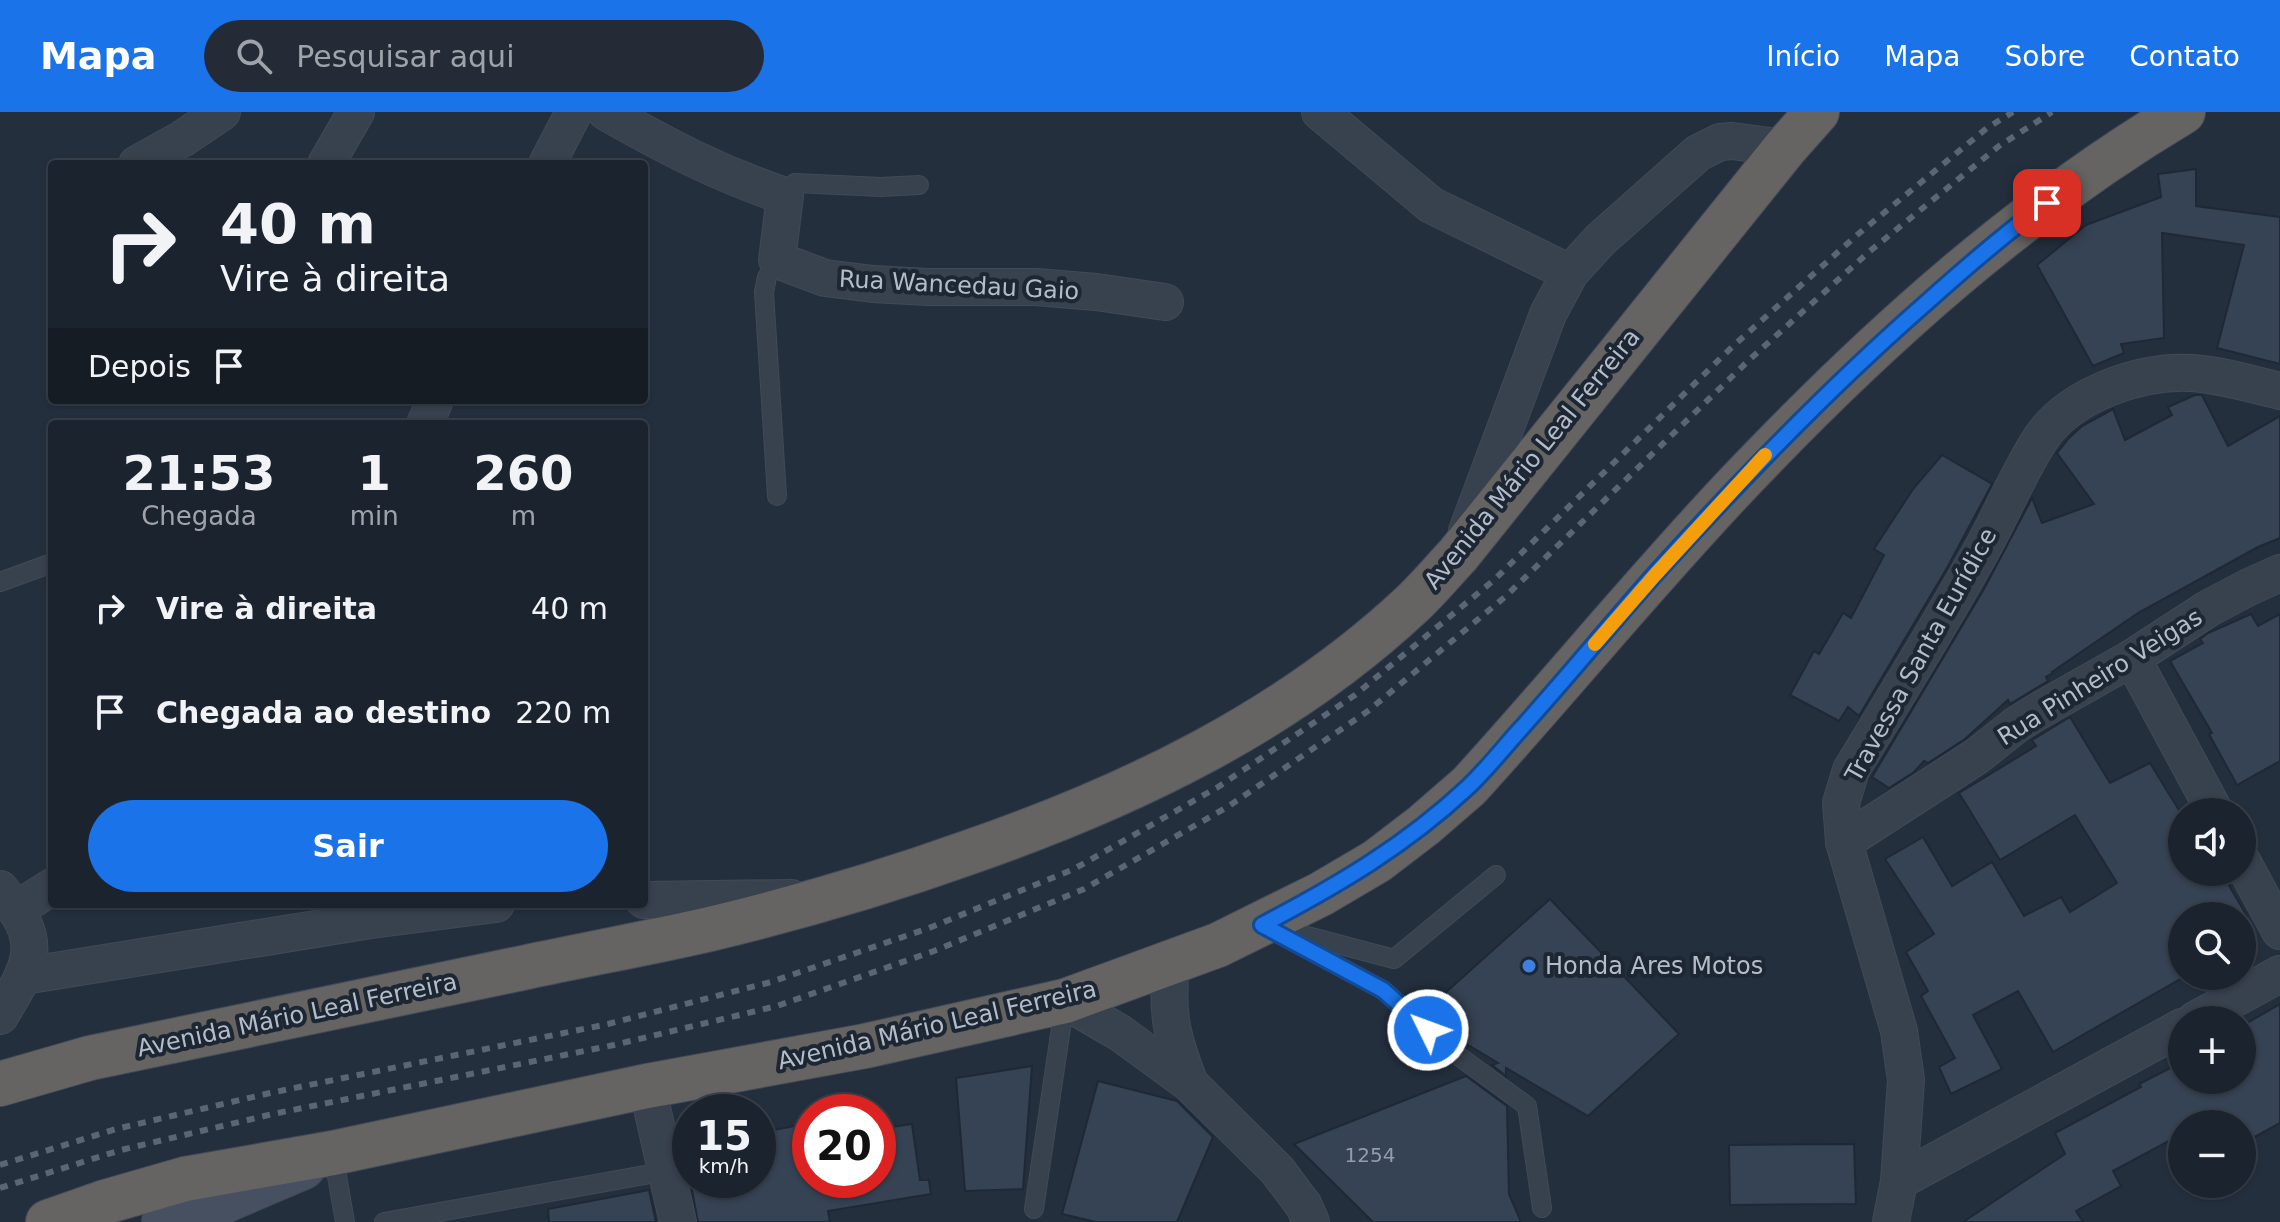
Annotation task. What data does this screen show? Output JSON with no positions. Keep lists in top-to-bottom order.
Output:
{
  "streets": {
    "highway": ["Avenida Mário Leal Ferreira"],
    "street": ["Rua Wancedau Gaio", "Travessa Santa Eurídice", "Rua Pinheiro Veigas"]
  },
  "crossings": [
    ["Travessa Santa Eurídice", "Rua Pinheiro Veigas"]
  ],
  "places": ["Honda Ares Motos"],
  "house_numbers": ["1254"],
  "page": {
    "header": "Mapa",
    "search": "Pesquisar aqui",
    "nav": [
      "Início",
      "Mapa",
      "Sobre",
      "Contato"
    ],
    "turn": ["40 m", "Vire à direita"],
    "then": "Depois",
    "eta": [
      "21:53",
      "Chegada",
      "1",
      "min",
      "260",
      "m"
    ],
    "list": [
      {
        "name": "Vire à direita",
        "value": "40 m"
      },
      {
        "name": "Chegada ao destino",
        "value": "220 m"
      }
    ],
    "buttons": "Sair",
    "map_buttons": ["+", "−"],
    "speed": "15 km/h",
    "limit": "20"
  }
}
